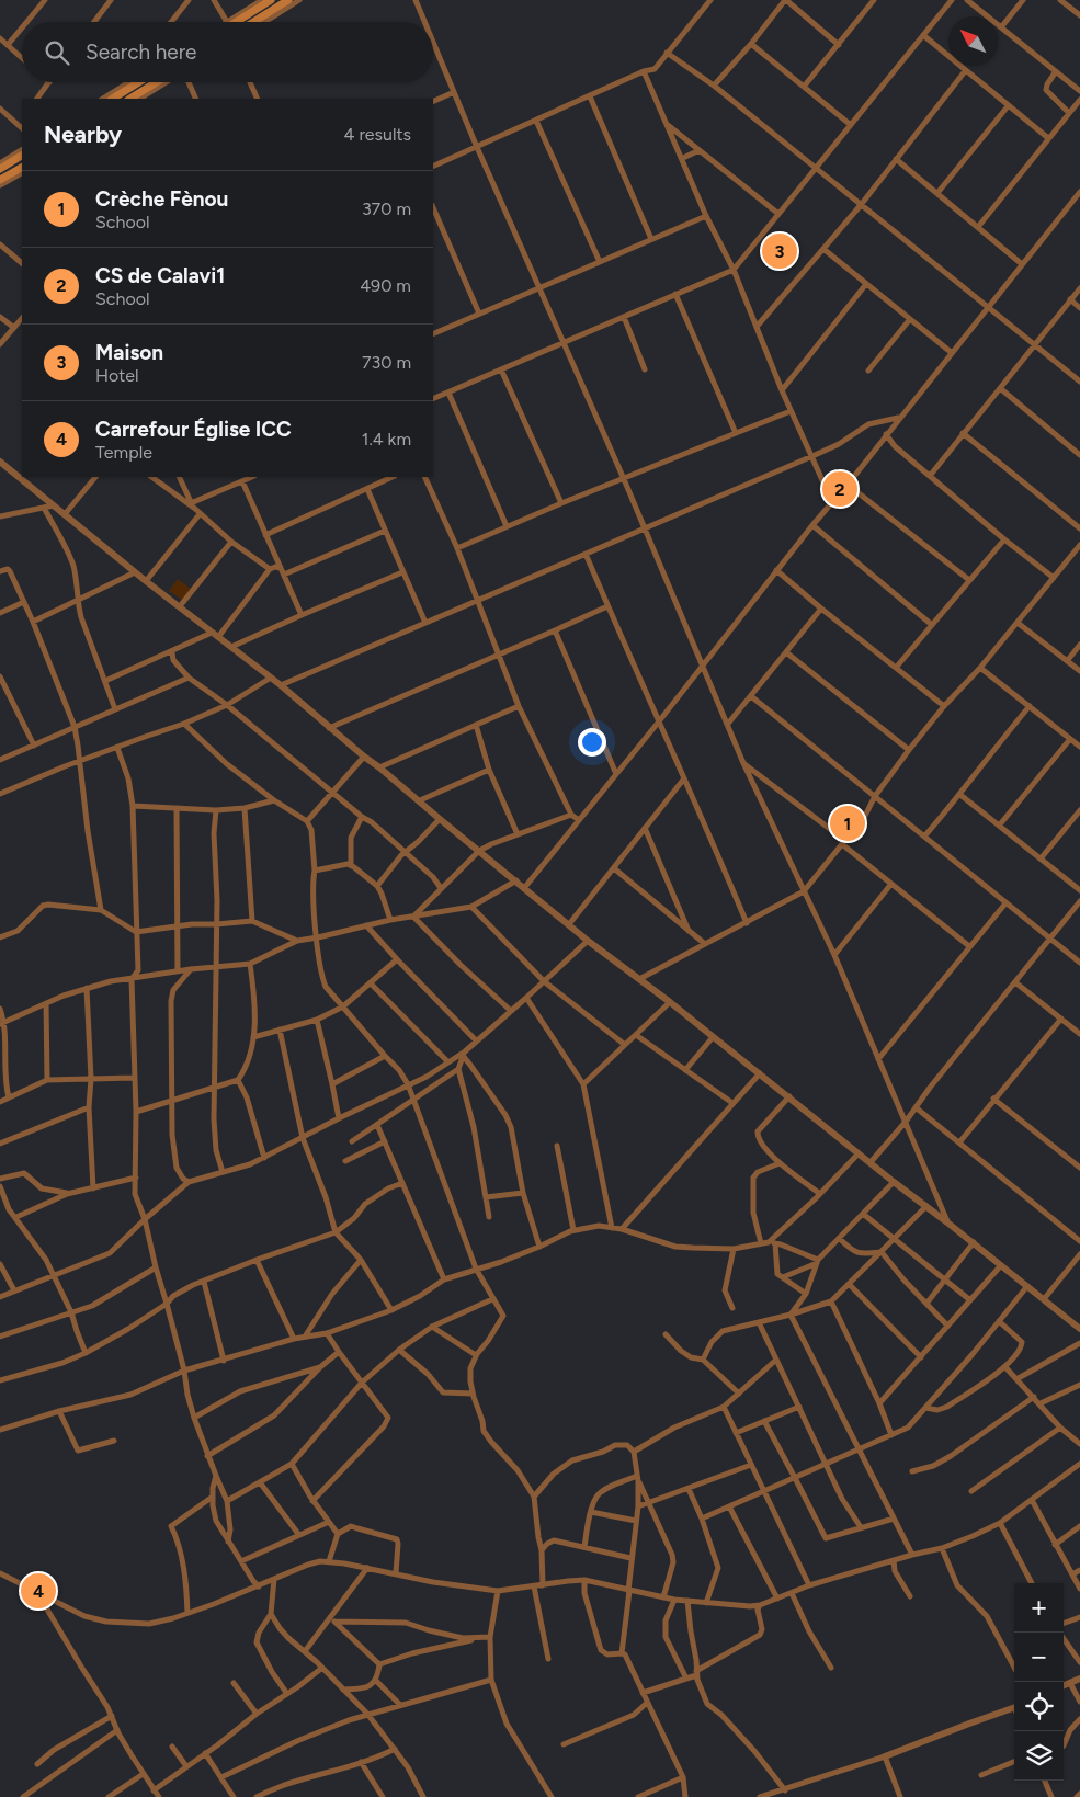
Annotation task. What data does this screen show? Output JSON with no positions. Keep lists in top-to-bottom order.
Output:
{
  "north": "top left",
  "page": {
    "search": "Search here",
    "heading": ["Nearby", "4 results"],
    "list": [
      {
        "mark": "1",
        "name": "Crèche Fènou",
        "note": "School",
        "value": "370 m"
      },
      {
        "mark": "2",
        "name": "CS de Calavi1",
        "note": "School",
        "value": "490 m"
      },
      {
        "mark": "3",
        "name": "Maison",
        "note": "Hotel",
        "value": "730 m"
      },
      {
        "mark": "4",
        "name": "Carrefour Église ICC",
        "note": "Temple",
        "value": "1.4 km"
      }
    ],
    "pins": [
      "3",
      "2",
      "1",
      "4"
    ],
    "map_buttons": ["+", "−"]
  }
}
